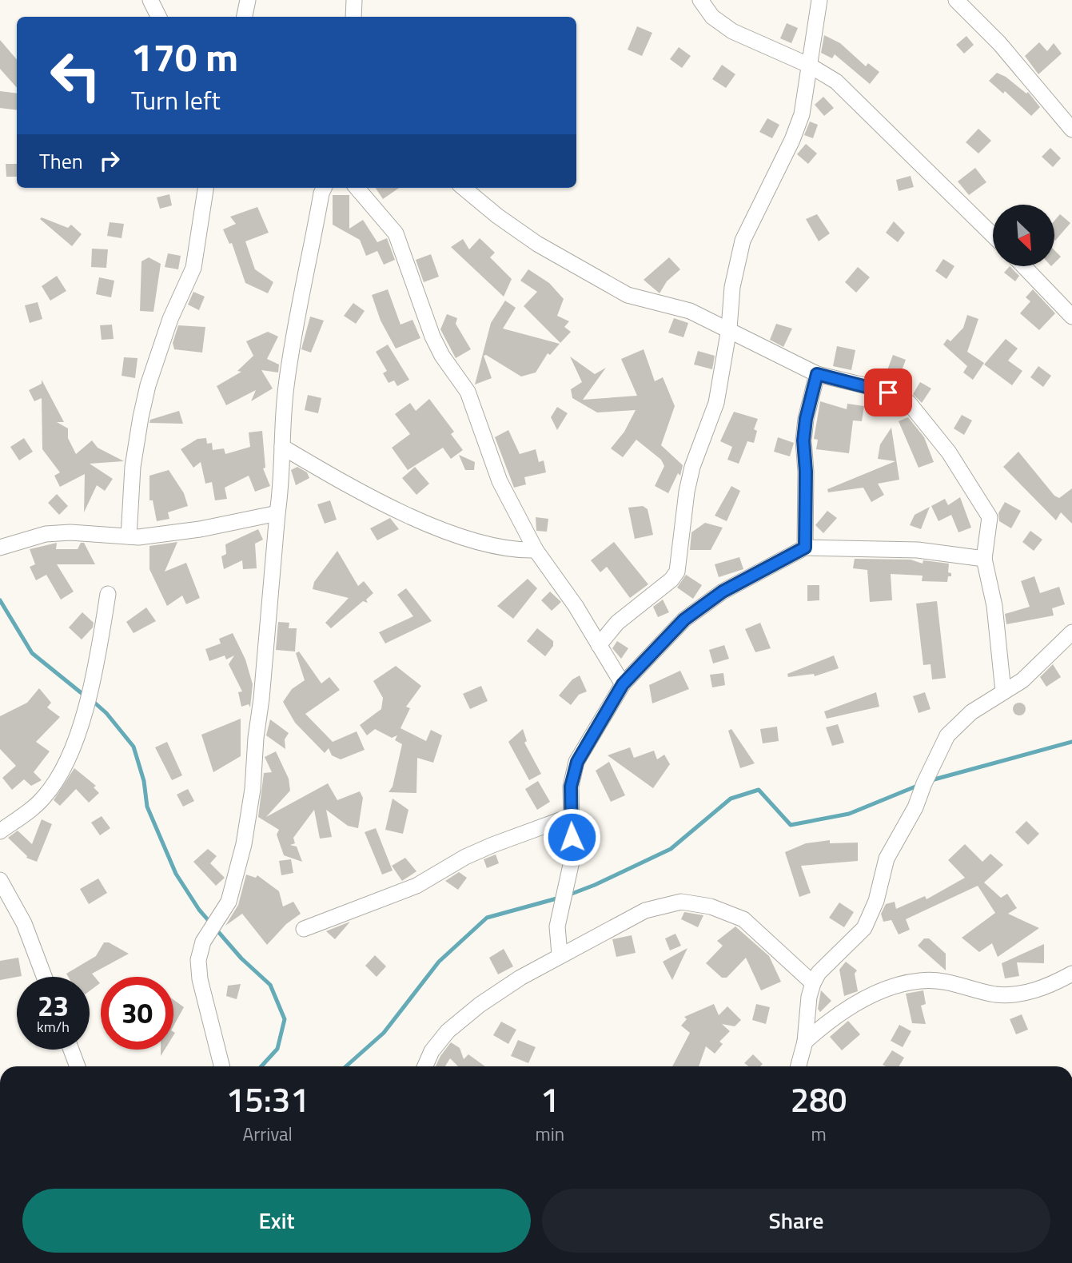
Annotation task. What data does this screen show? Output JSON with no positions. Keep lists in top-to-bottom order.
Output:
{
  "north": "bottom right",
  "page": {
    "turn": ["170 m", "Turn left"],
    "then": "Then",
    "speed": "23 km/h",
    "limit": "30",
    "eta": [
      "15:31",
      "Arrival",
      "1",
      "min",
      "280",
      "m"
    ],
    "buttons": ["Exit", "Share"]
  }
}
